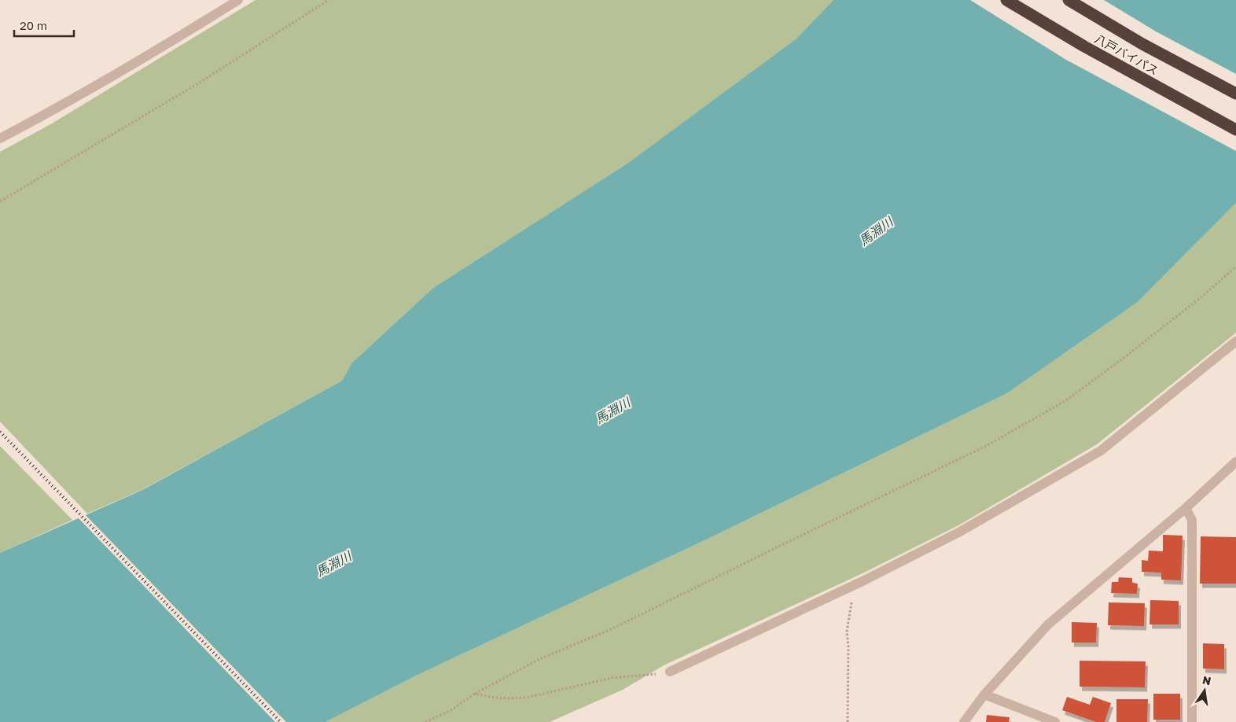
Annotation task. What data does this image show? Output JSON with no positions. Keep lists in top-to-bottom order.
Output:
{
  "streets": {
    "highway": ["八戸バイパス"]
  },
  "water": ["馬淵川"],
  "scale_bar": "20 m",
  "north": "top"
}
